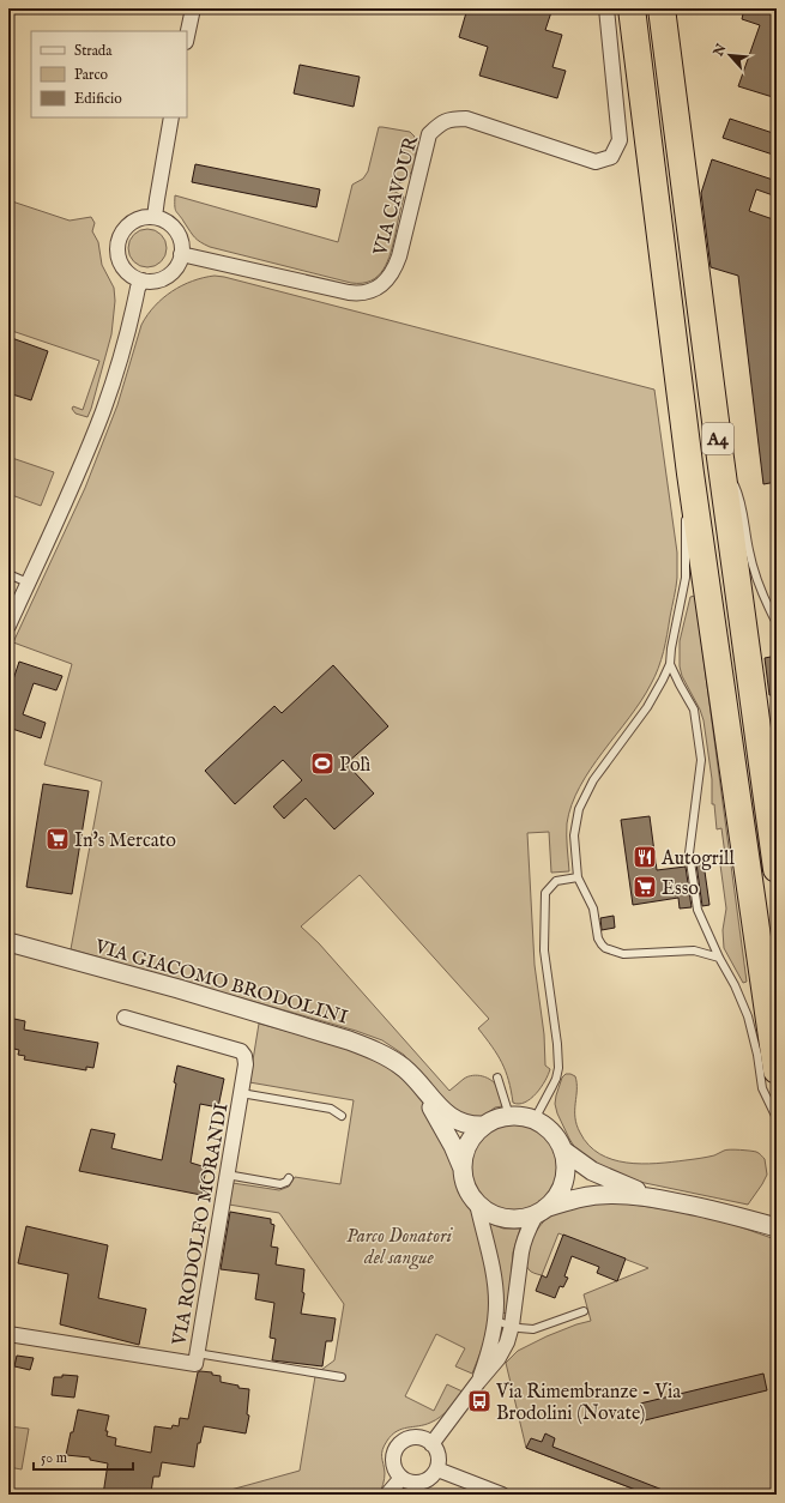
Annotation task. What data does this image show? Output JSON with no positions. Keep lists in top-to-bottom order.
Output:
{
  "streets": {
    "highway": ["A4"],
    "street": ["VIA CAVOUR", "VIA GIACOMO BRODOLINI", "VIA RODOLFO MORANDI"]
  },
  "parks": ["Parco Donatori del sangue"],
  "places": {
    "sports": ["Polì"],
    "supermarket": ["In's Mercato", "Esso"],
    "restaurant": ["Autogrill"],
    "bus stop": ["Via Rimembranze - Via Brodolini (Novate)"]
  },
  "legend": ["Strada", "Parco", "Edificio"],
  "scale_bar": "50 m",
  "north": "top left"
}
